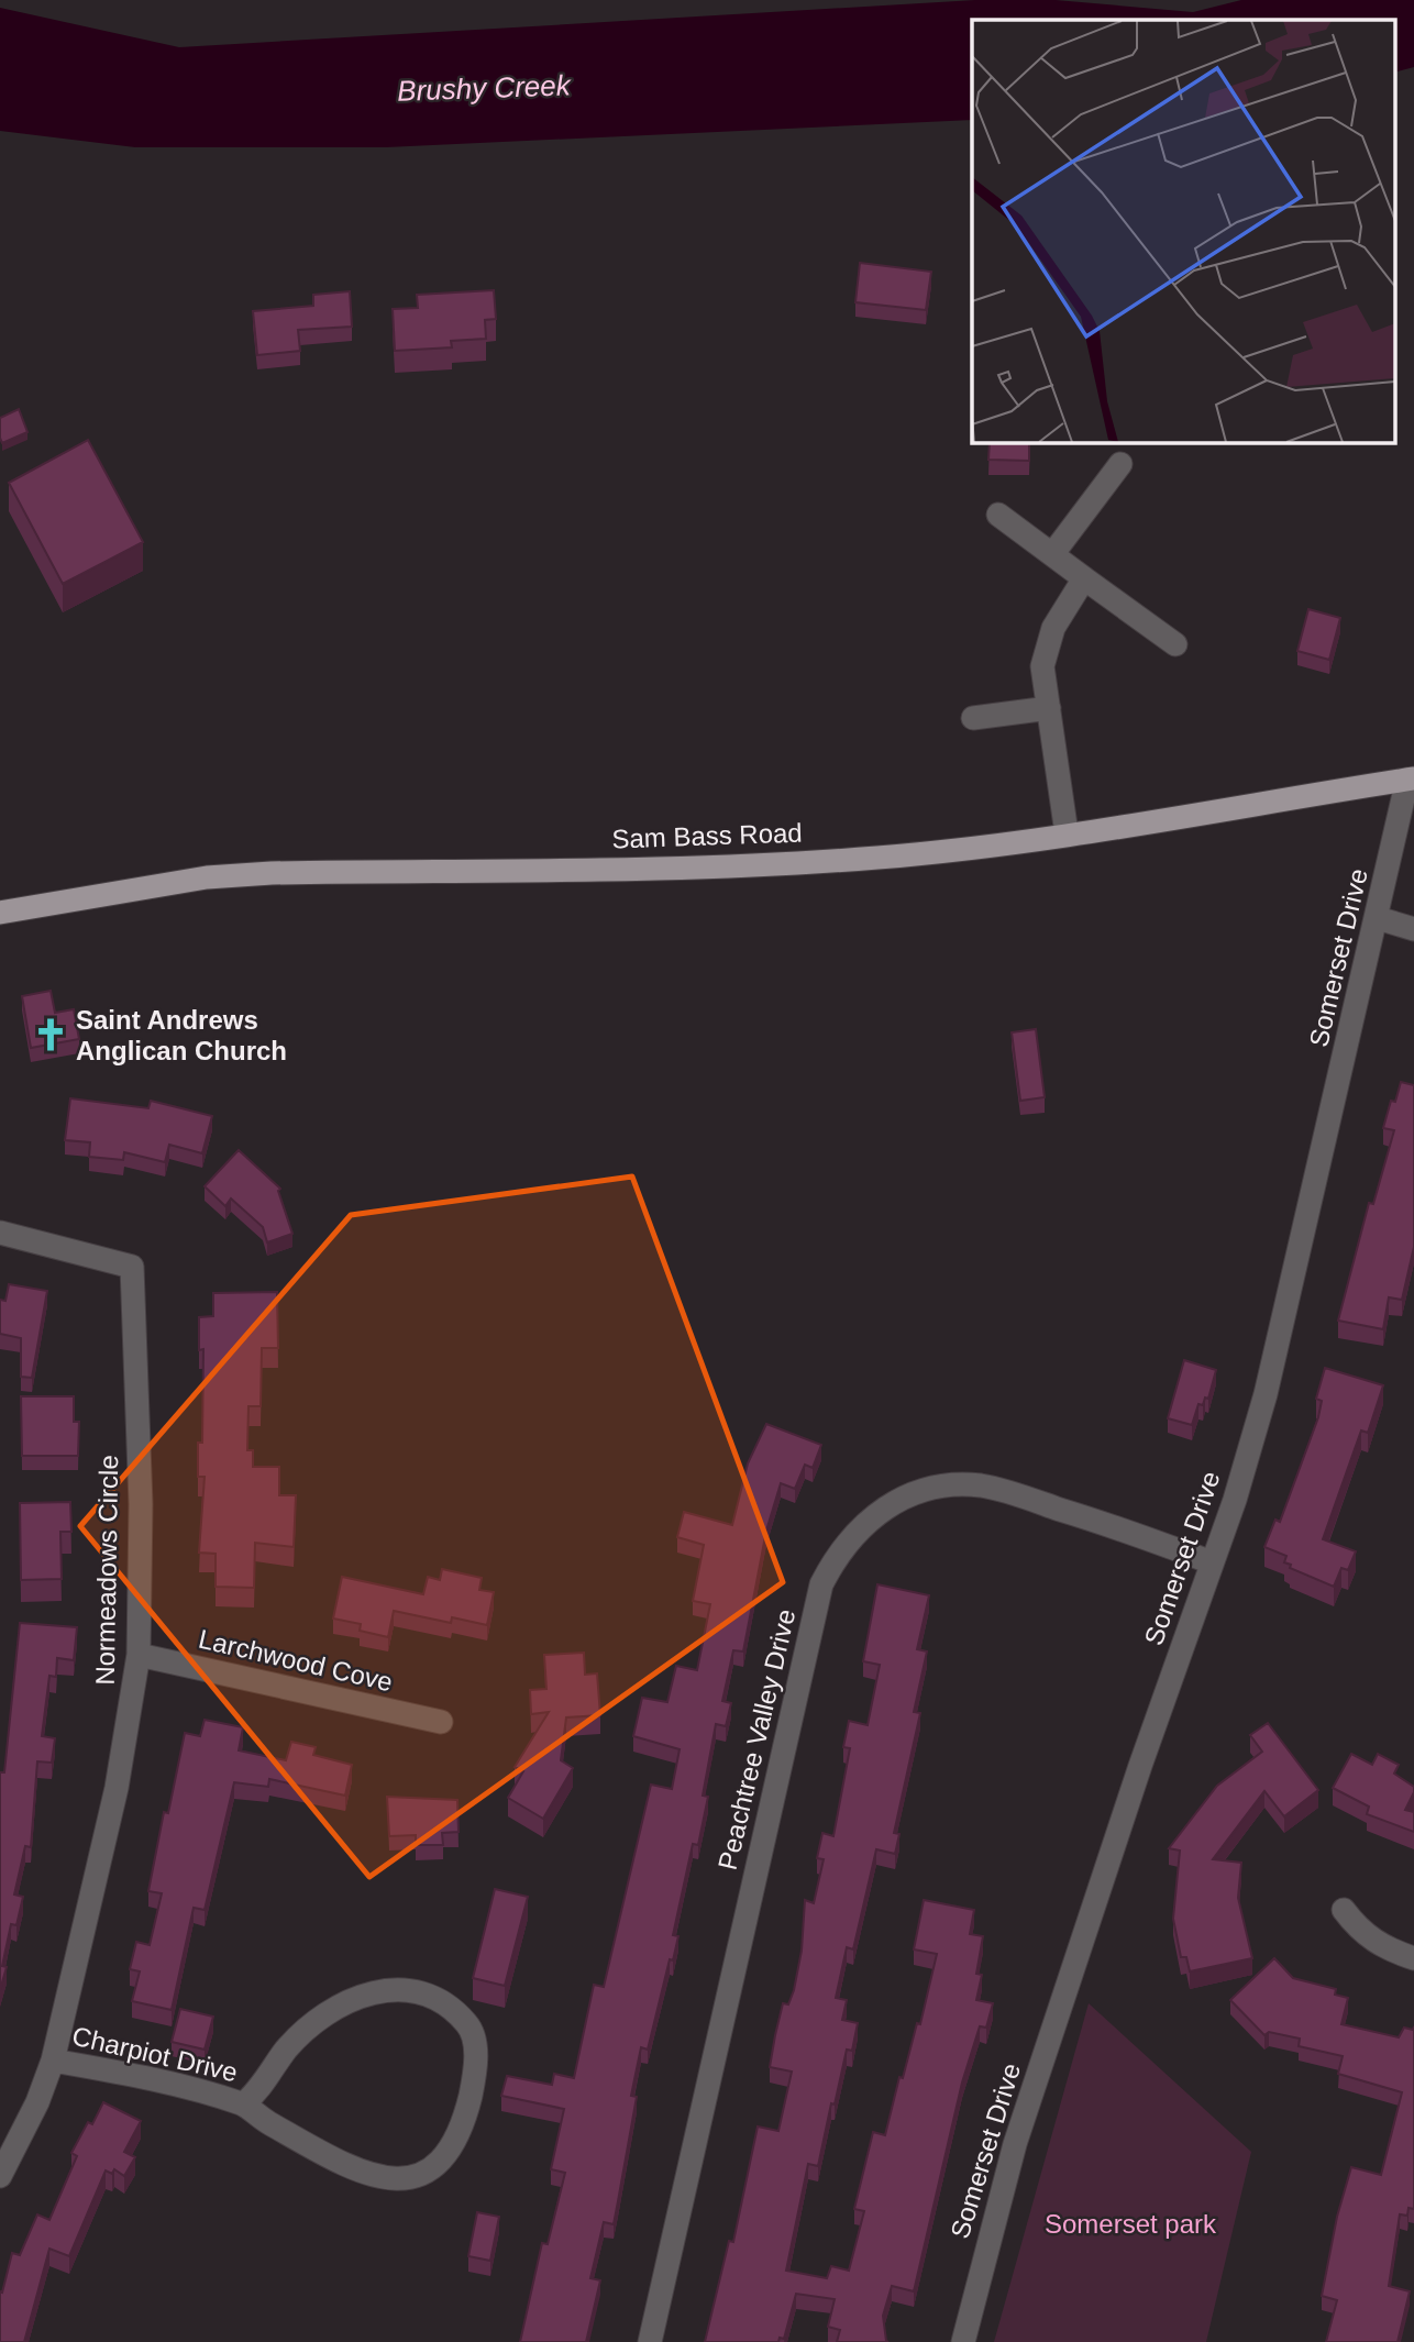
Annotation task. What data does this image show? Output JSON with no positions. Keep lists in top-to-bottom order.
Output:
{
  "streets": {
    "main road": ["Sam Bass Road"],
    "street": [
      "Somerset Drive",
      "Normeadows Circle",
      "Larchwood Cove",
      "Peachtree Valley Drive",
      "Charpiot Drive"
    ]
  },
  "crossings": [
    ["Sam Bass Road", "Somerset Drive"],
    ["Somerset Drive", "Peachtree Valley Drive"],
    ["Normeadows Circle", "Larchwood Cove"],
    ["Normeadows Circle", "Charpiot Drive"]
  ],
  "water": ["Brushy Creek"],
  "parks": ["Somerset park"],
  "places": {
    "church": ["Saint Andrews Anglican Church"]
  }
}
